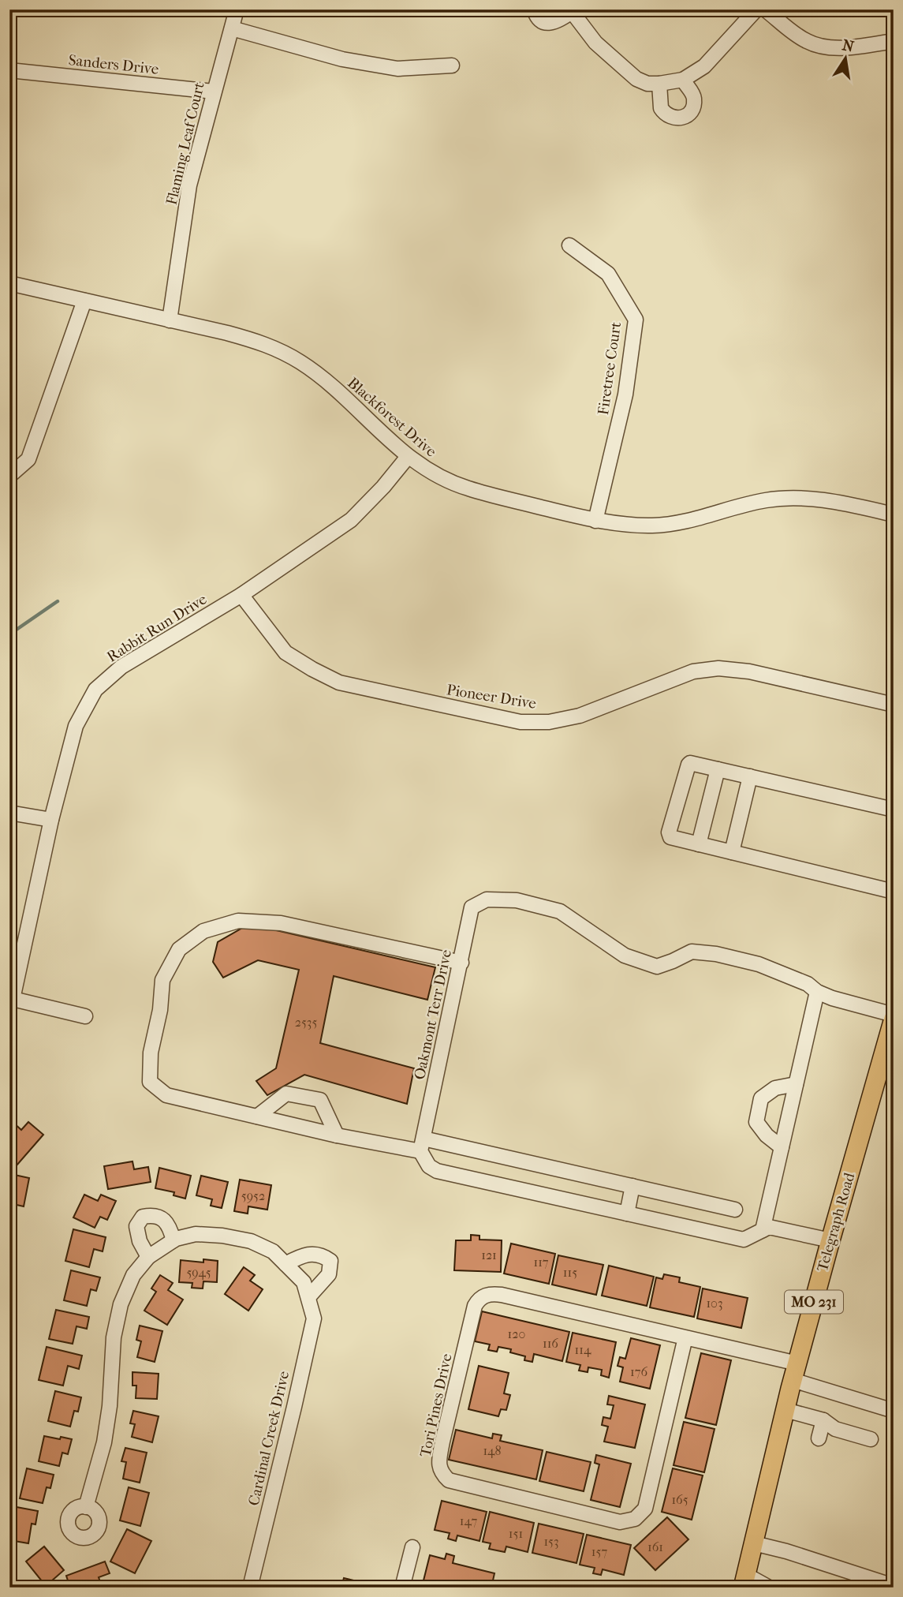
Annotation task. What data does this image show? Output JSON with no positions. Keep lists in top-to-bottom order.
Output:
{
  "streets": {
    "main road": ["Telegraph Road", "MO 231"],
    "street": [
      "Sanders Drive",
      "Flaming Leaf Court",
      "Firetree Court",
      "Blackforest Drive",
      "Rabbit Run Drive",
      "Pioneer Drive",
      "Oakmont Terr Drive",
      "Tori Pines Drive",
      "Cardinal Creek Drive"
    ]
  },
  "crossings": [
    ["Sanders Drive", "Flaming Leaf Court"],
    ["Flaming Leaf Court", "Blackforest Drive"],
    ["Firetree Court", "Blackforest Drive"],
    ["Blackforest Drive", "Rabbit Run Drive"],
    ["Rabbit Run Drive", "Pioneer Drive"],
    ["Oakmont Terr Drive", "Telegraph Road"],
    ["Telegraph Road", "Tori Pines Drive"]
  ],
  "house_numbers": [
    "2535",
    "5952",
    "121",
    "117",
    "5945",
    "115",
    "103",
    "120",
    "116",
    "114",
    "176",
    "148",
    "165",
    "147",
    "151",
    "153",
    "161",
    "157"
  ],
  "north": "top"
}
